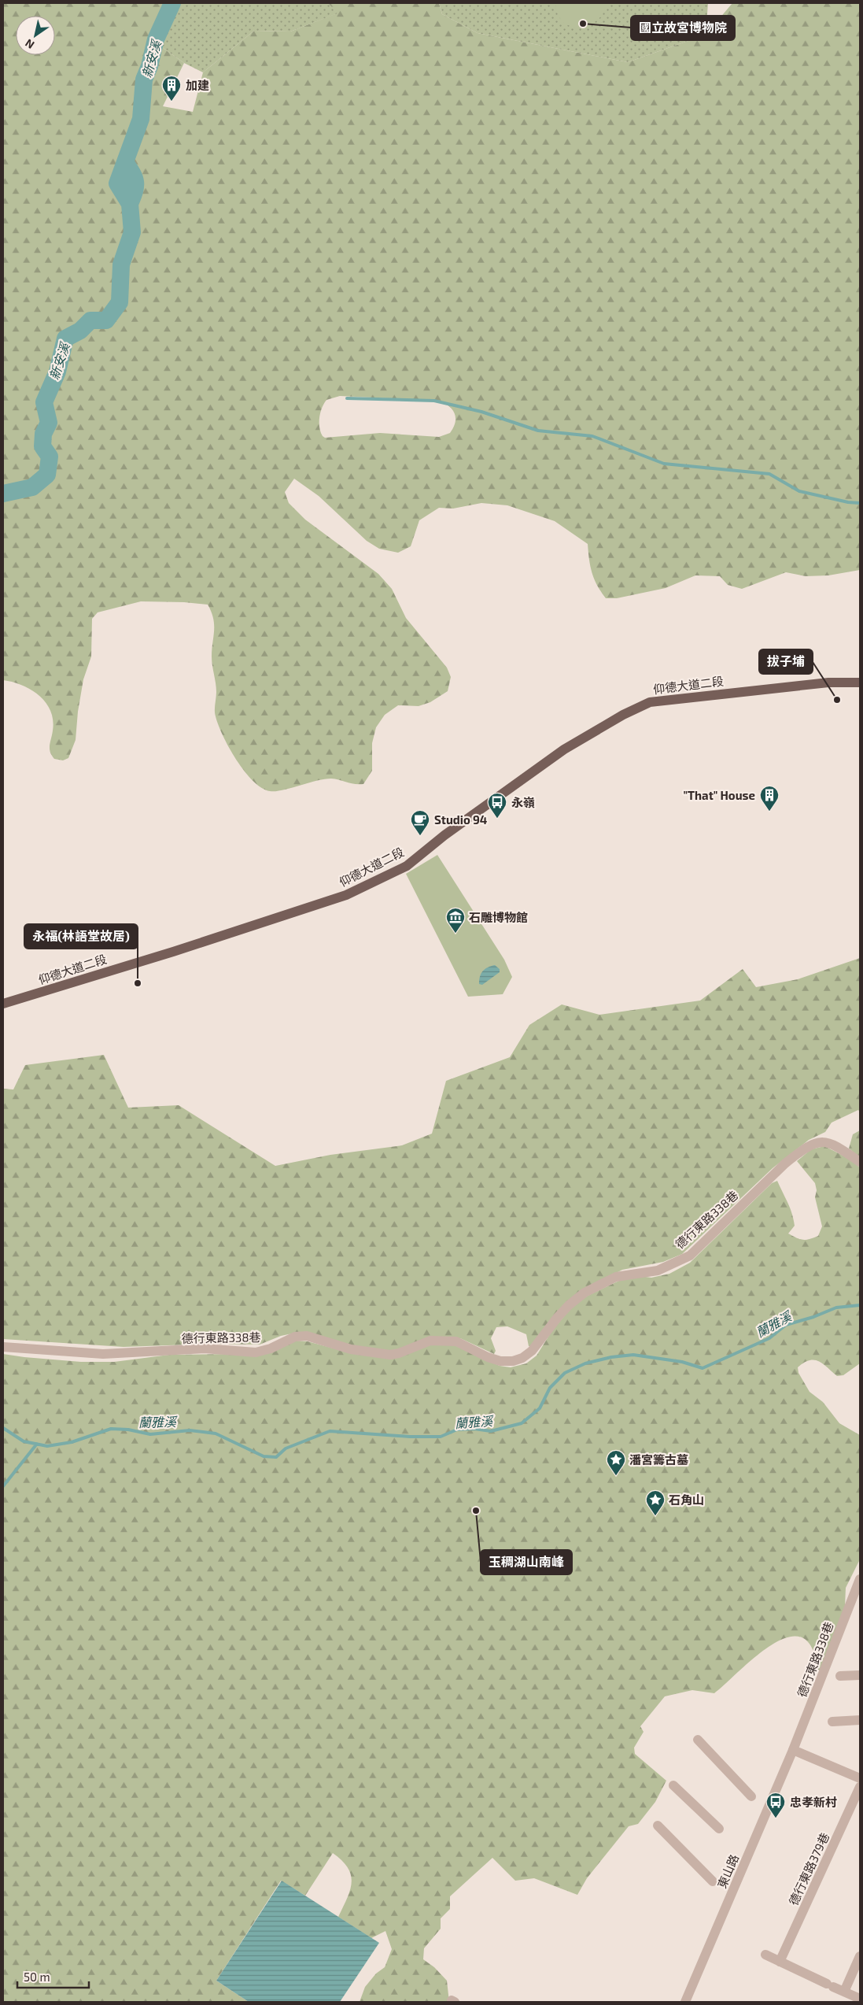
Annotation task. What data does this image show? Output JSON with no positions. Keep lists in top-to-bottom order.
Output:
{
  "streets": {
    "main road": ["仰德大道二段"],
    "street": ["德行東路338巷", "德行東路379巷", "東山路"]
  },
  "crossings": [
    ["德行東路338巷", "東山路"]
  ],
  "water": ["新安溪", "蘭雅溪"],
  "places": {
    "other": [
      "國立故宮博物院",
      "拔子埔",
      "永福(林語堂故居)",
      "玉稠湖山南峰"
    ],
    "building": ["加建", "\"That\" House"],
    "bus stop": ["永嶺", "忠孝新村"],
    "cafe": ["Studio 94"],
    "museum": ["石雕博物館"],
    "place": ["潘宮籌古墓", "石角山"]
  },
  "scale_bar": "50 m",
  "north": "bottom left"
}
